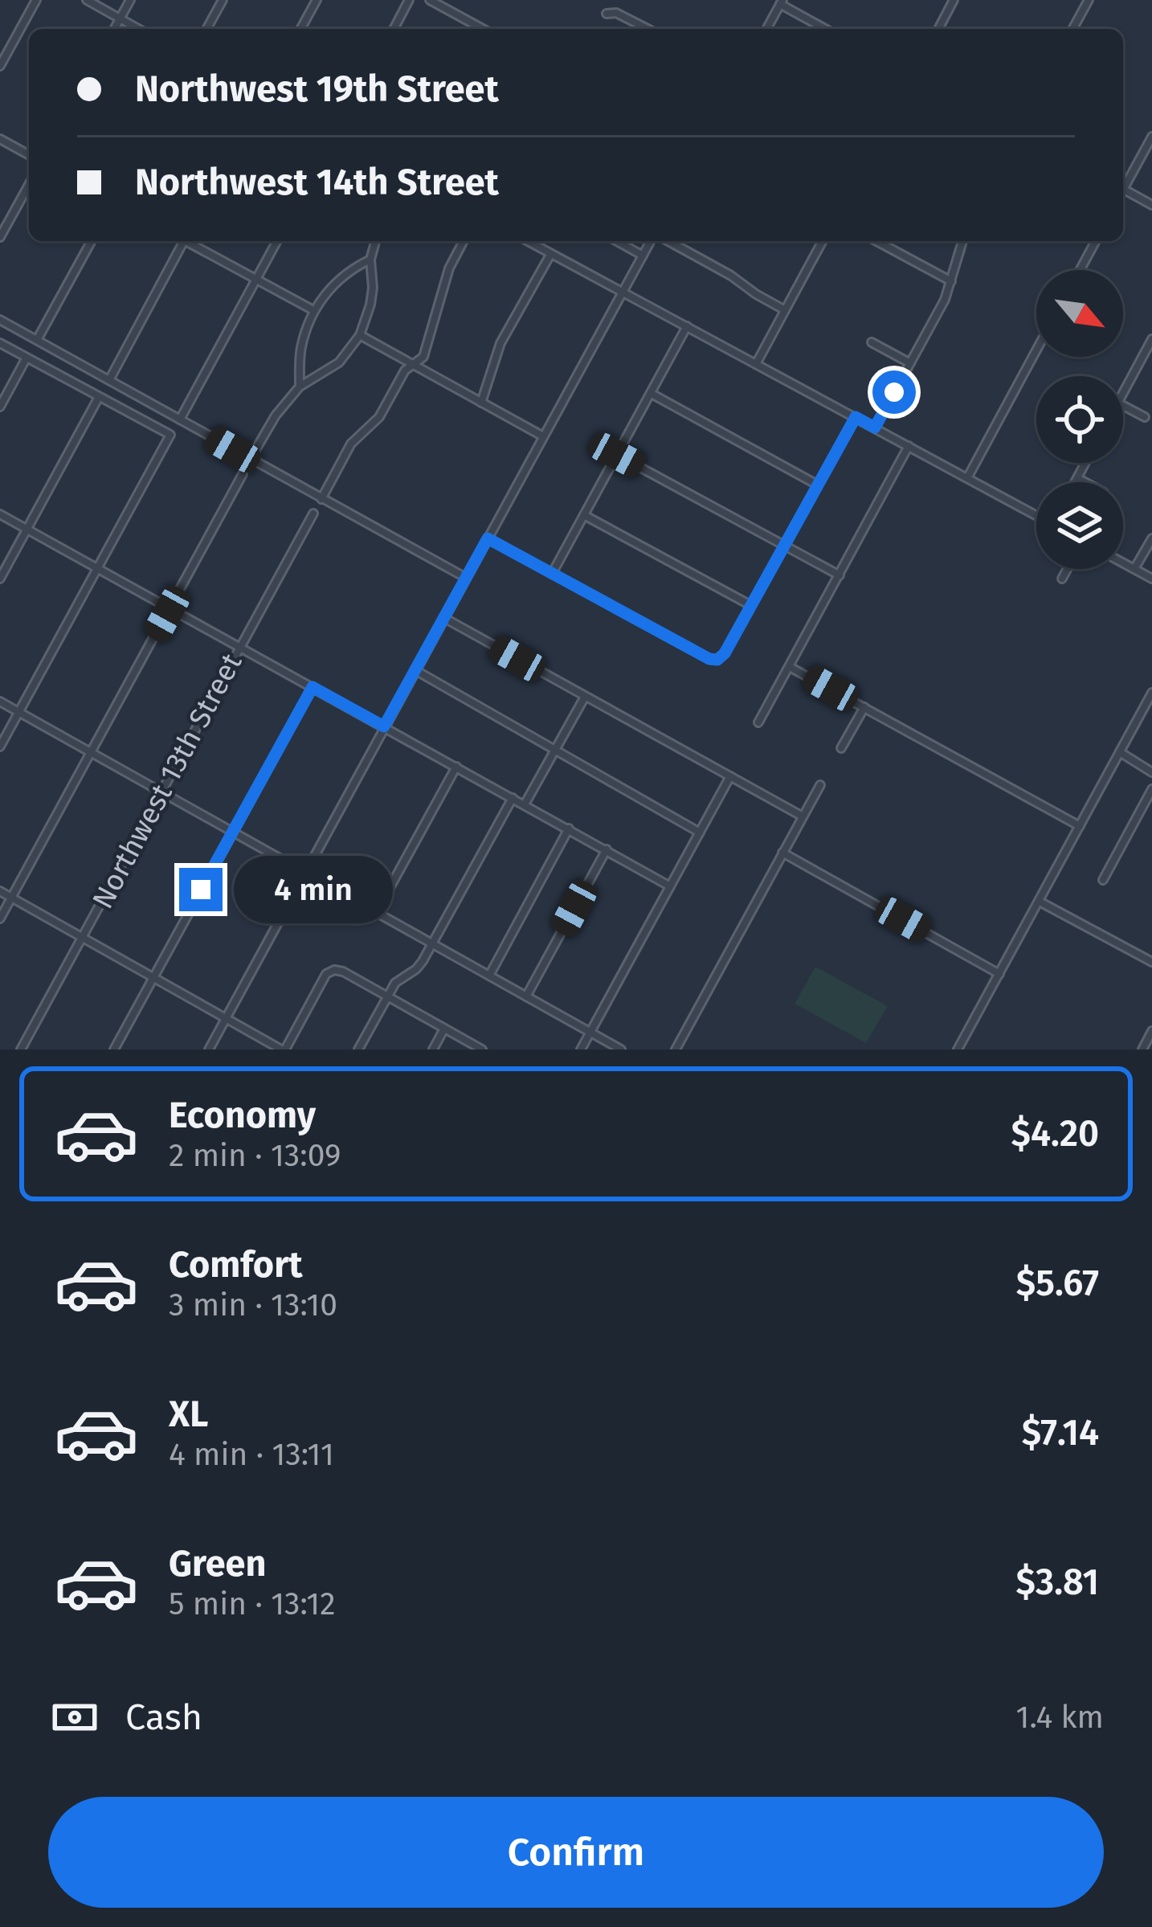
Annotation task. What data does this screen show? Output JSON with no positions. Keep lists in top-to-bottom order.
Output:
{
  "streets": {
    "street": ["Northwest 13th Street"]
  },
  "north": "bottom right",
  "page": {
    "banner": ["Northwest 19th Street", "Northwest 14th Street"],
    "bubble": "4 min",
    "list": [
      {
        "name": "Economy",
        "note": "2 min · 13:09",
        "value": "$4.20"
      },
      {
        "name": "Comfort",
        "note": "3 min · 13:10",
        "value": "$5.67"
      },
      {
        "name": "XL",
        "note": "4 min · 13:11",
        "value": "$7.14"
      },
      {
        "name": "Green",
        "note": "5 min · 13:12",
        "value": "$3.81"
      }
    ],
    "pay": ["Cash", "1.4 km"],
    "buttons": "Confirm"
  }
}
